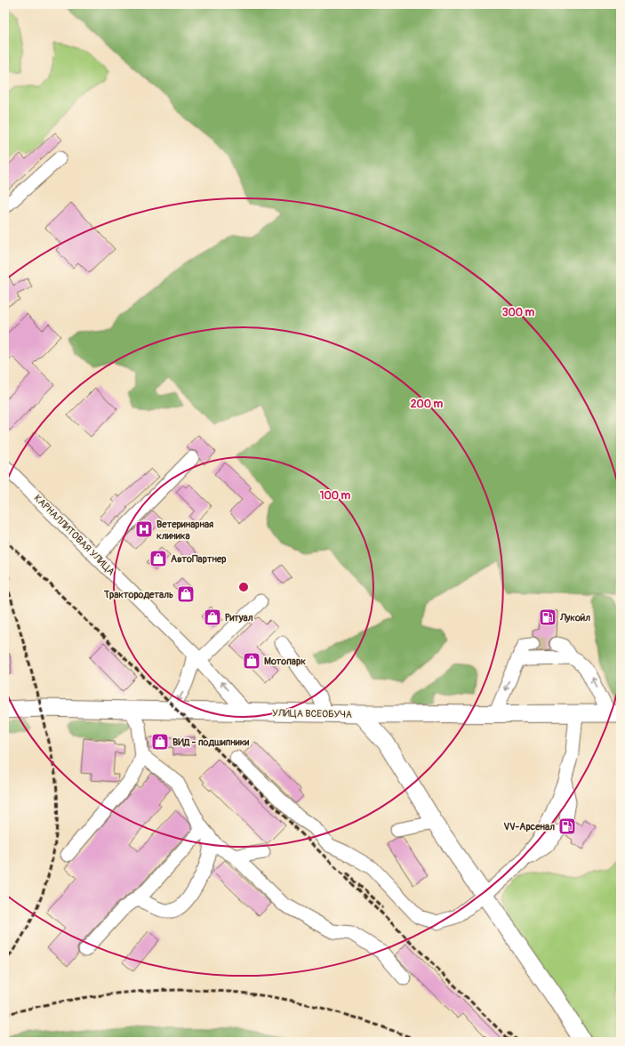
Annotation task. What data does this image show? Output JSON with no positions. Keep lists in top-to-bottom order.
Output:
{
  "streets": {
    "main road": ["УЛИЦА ВСЕОБУЧА"],
    "street": ["КАРНАЛЛИТОВАЯ УЛИЦА"]
  },
  "crossings": [
    ["КАРНАЛЛИТОВАЯ УЛИЦА", "УЛИЦА ВСЕОБУЧА"]
  ],
  "places": {
    "hospital": ["Ветеринарная клиника"],
    "shop": [
      "АвтоПартнер",
      "Трактородеталь",
      "Ритуал",
      "Мотопарк",
      "ВИД - подшипники"
    ],
    "fuel station": ["Лукойл", "VV-Арсенал"]
  },
  "rings": ["300 m", "200 m", "100 m"]
}
